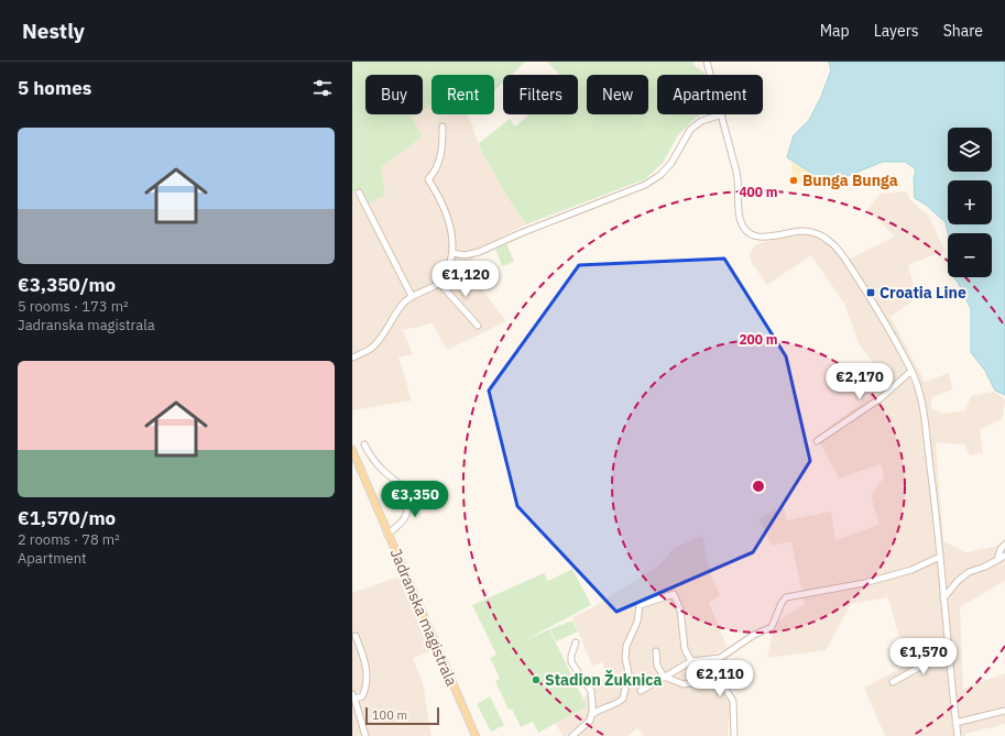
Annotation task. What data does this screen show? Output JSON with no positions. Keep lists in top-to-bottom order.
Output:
{
  "streets": {
    "main road": ["Jadranska magistrala"]
  },
  "places": {
    "other": ["Bunga Bunga", "Stadion Žuknica"],
    "transit": ["Croatia Line"]
  },
  "scale_bar": "100 m",
  "page": {
    "header": "Nestly",
    "nav": ["Map", "Layers", "Share"],
    "heading": "5 homes",
    "chip": [
      "Buy",
      "Rent",
      "Filters",
      "New",
      "Apartment"
    ],
    "list": [
      {
        "name": "€3,350/mo",
        "note": "5 rooms · 173 m² · Jadranska magistrala"
      },
      {
        "name": "€1,570/mo",
        "note": "2 rooms · 78 m² · Apartment"
      }
    ],
    "map_buttons": ["+", "−"],
    "price": [
      "€1,120",
      "€2,170",
      "€3,350",
      "€1,570",
      "€2,110"
    ],
    "scale": "100 m"
  },
  "rings": ["400 m", "200 m"]
}
